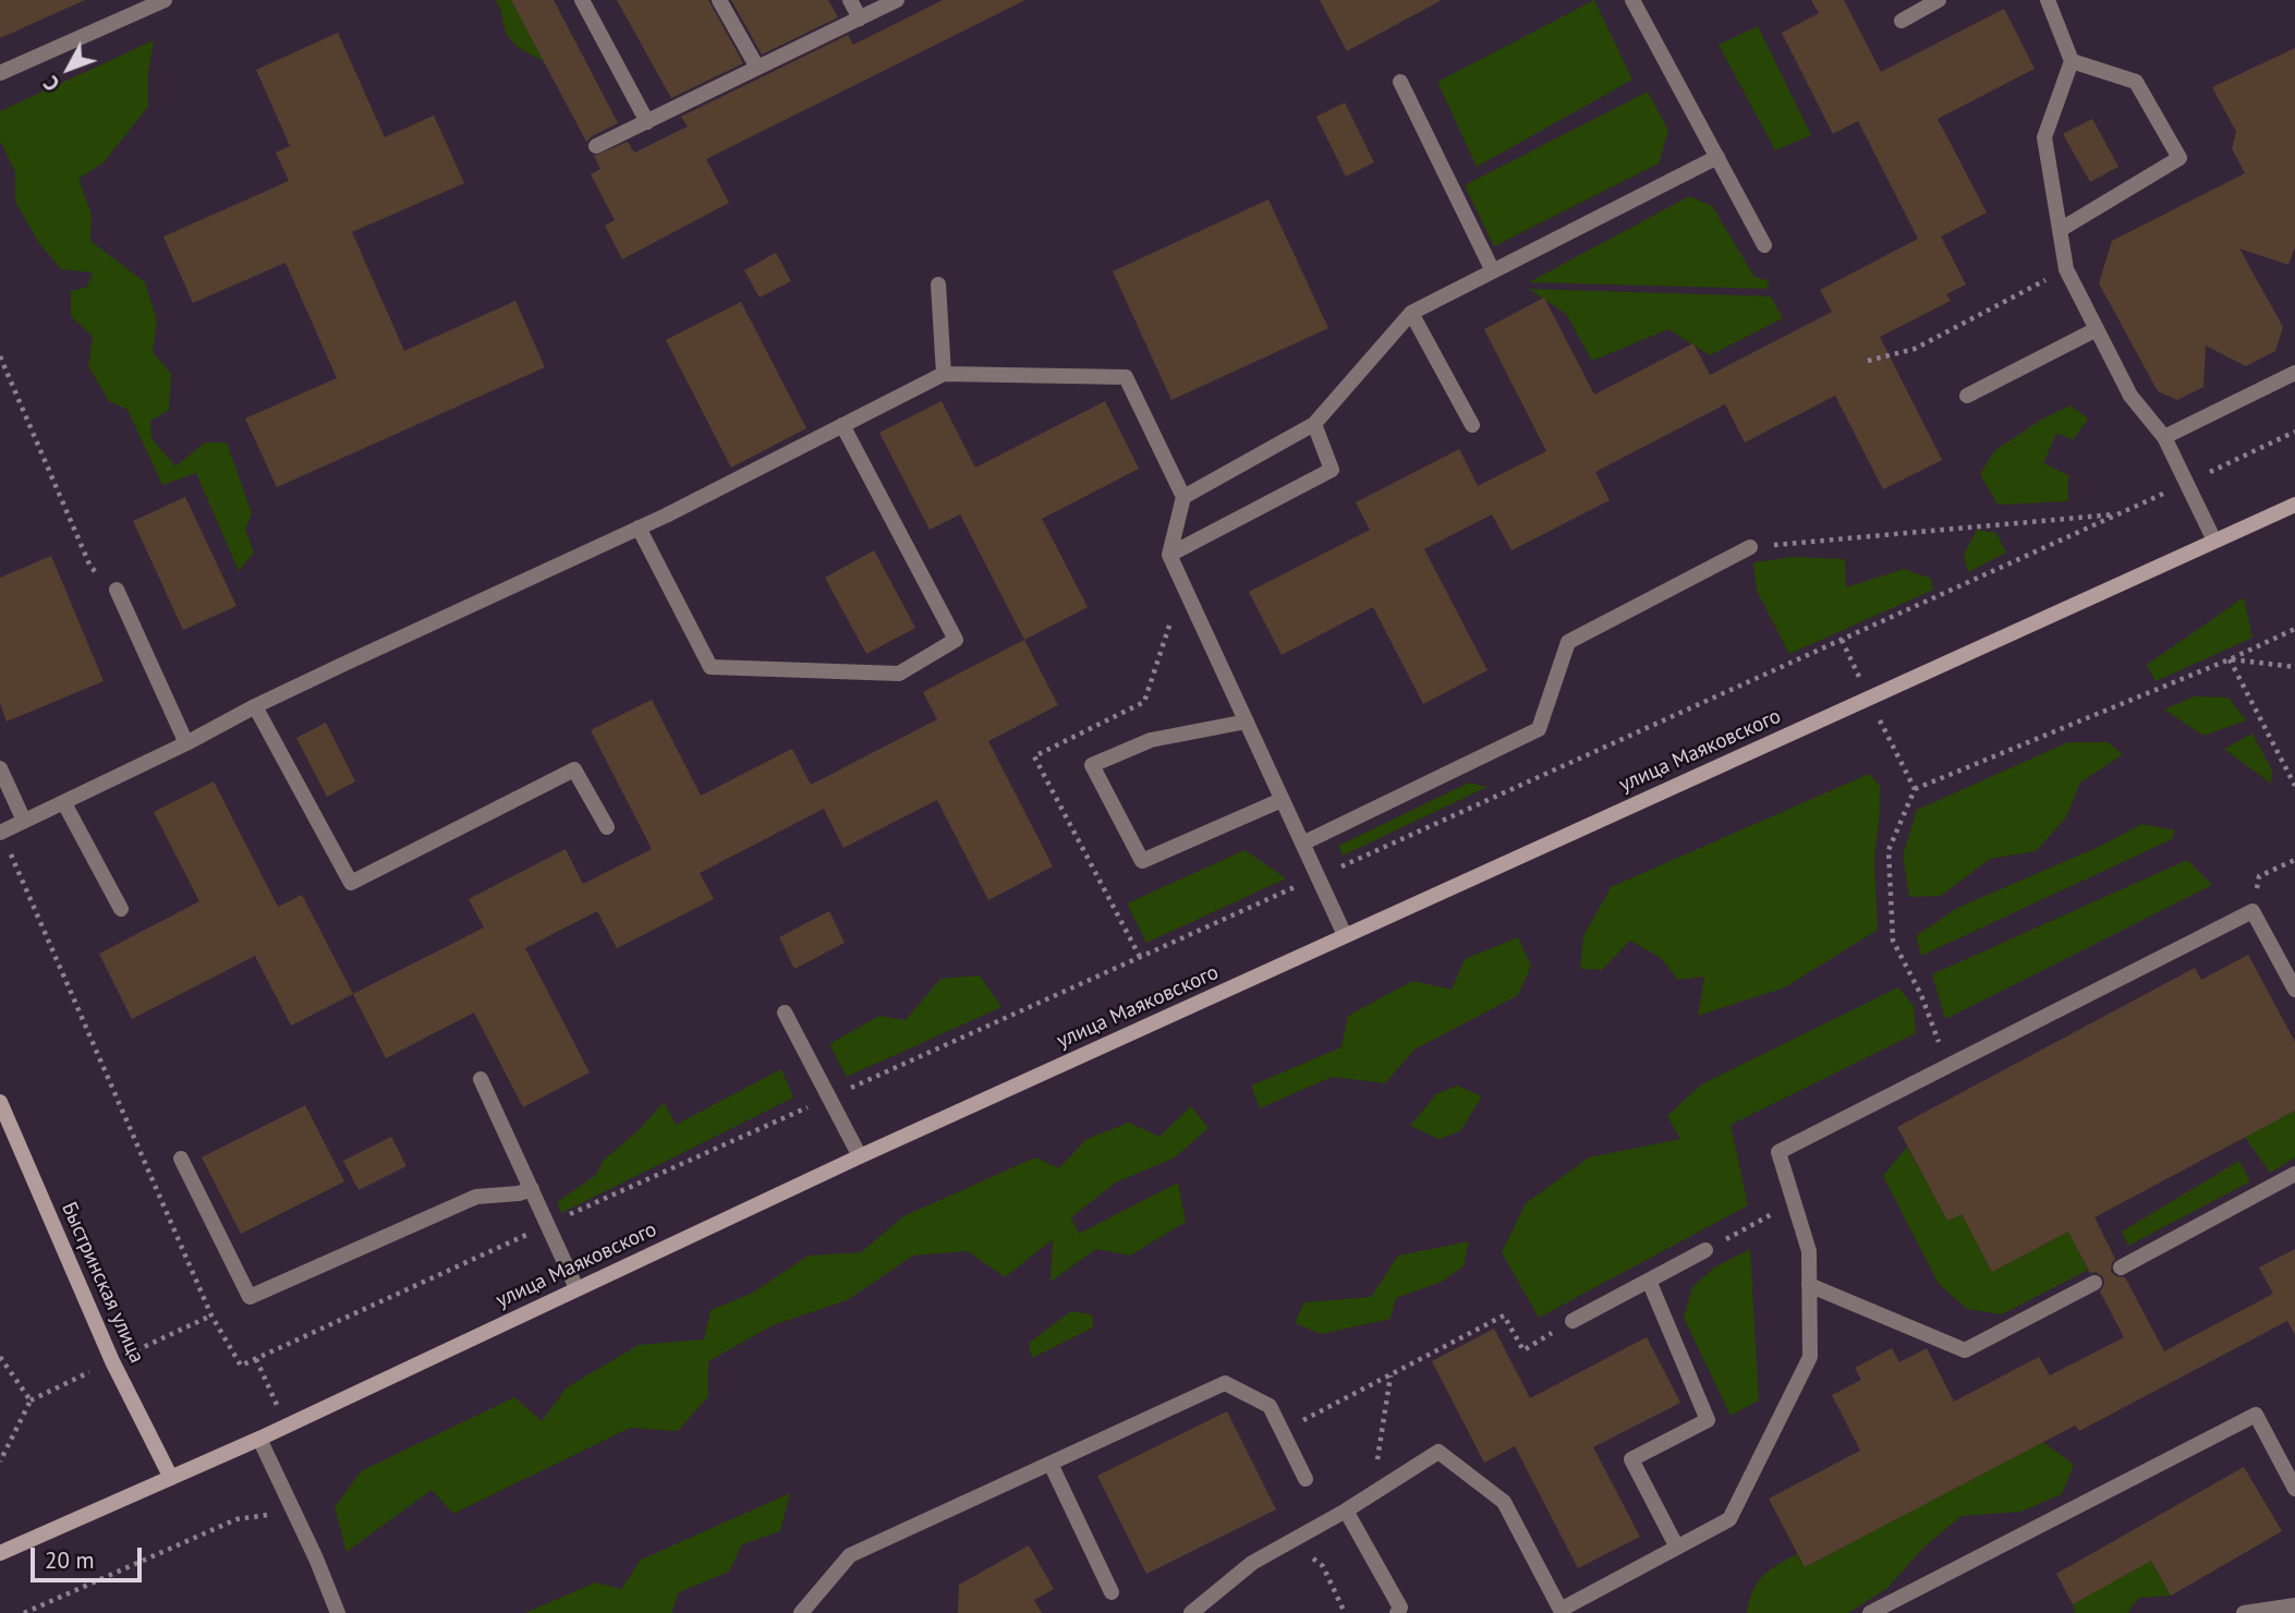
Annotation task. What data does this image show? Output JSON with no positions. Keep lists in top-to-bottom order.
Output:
{
  "streets": {
    "main road": ["улица Маяковского", "Быстринская улица"]
  },
  "crossings": [
    ["улица Маяковского", "Быстринская улица"]
  ],
  "scale_bar": "20 m",
  "north": "bottom left"
}
